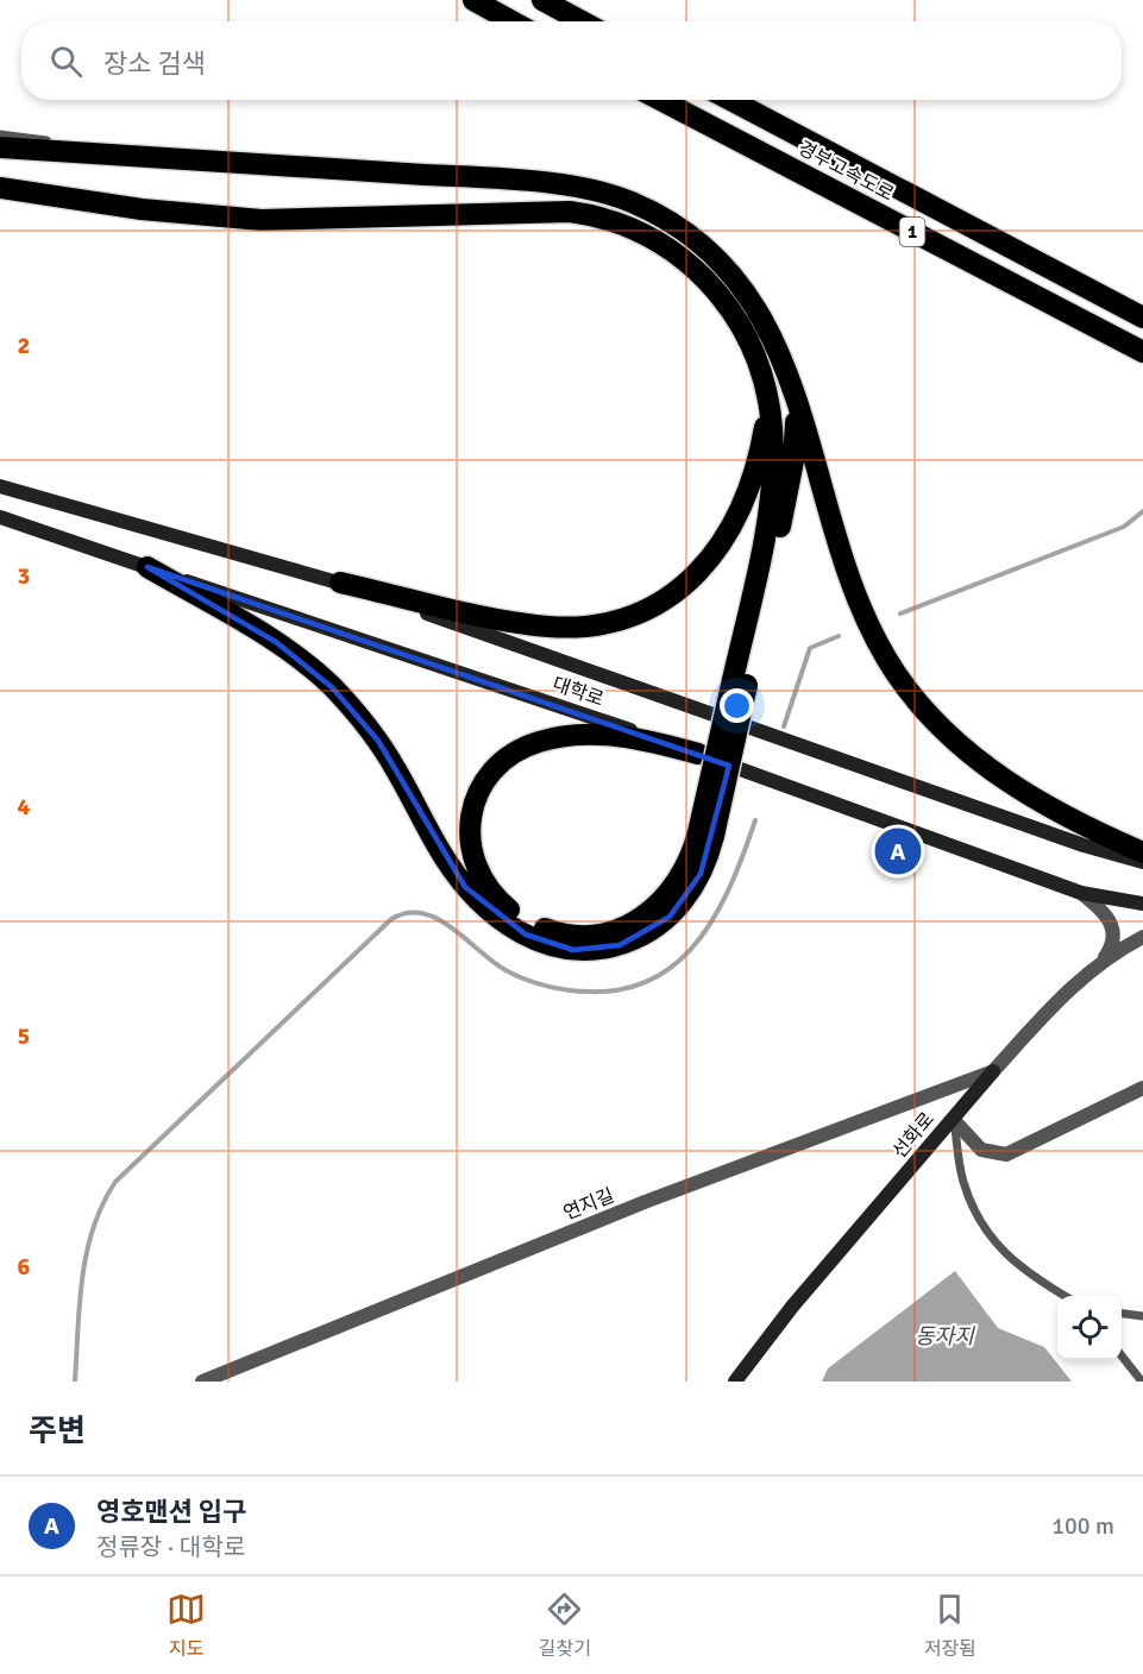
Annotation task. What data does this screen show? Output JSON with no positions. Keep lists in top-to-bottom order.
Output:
{
  "streets": {
    "highway": ["경부고속도로", "1"],
    "main road": ["대학로", "선화로"],
    "street": ["연지길"]
  },
  "crossings": [
    ["선화로", "연지길"]
  ],
  "water": ["동자지"],
  "page": {
    "search": "장소 검색",
    "pins": "A",
    "heading": "주변",
    "list": [
      {
        "mark": "A",
        "name": "영호맨션 입구",
        "note": "정류장 · 대학로",
        "value": "100 m"
      }
    ],
    "nav": ["지도", "길찾기", "저장됨"]
  },
  "grid": {
    "rows": [
      "2",
      "3",
      "4",
      "5",
      "6"
    ]
  }
}
